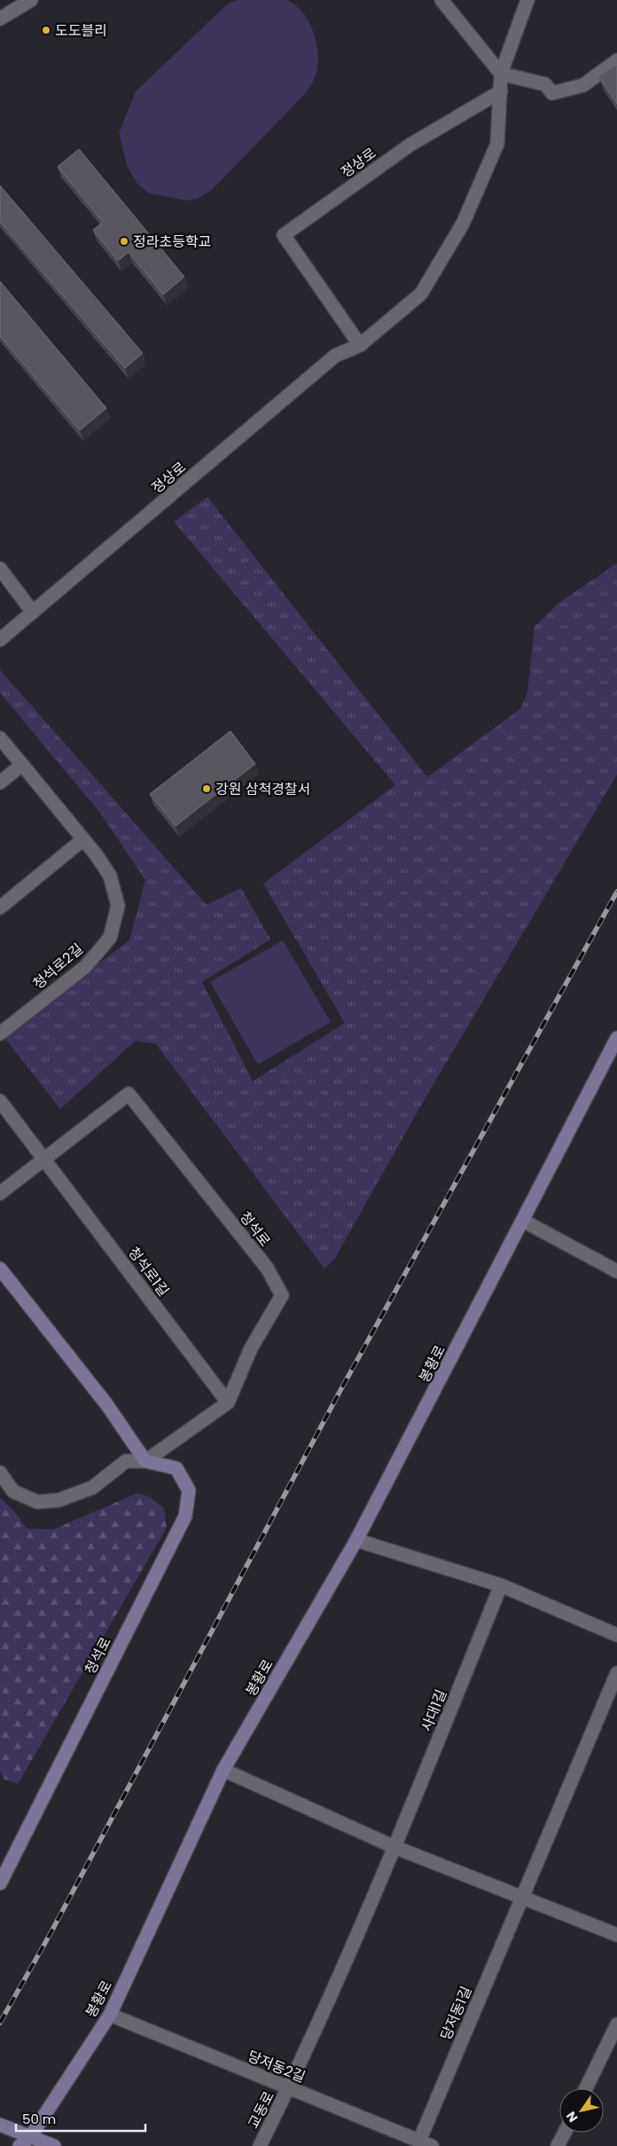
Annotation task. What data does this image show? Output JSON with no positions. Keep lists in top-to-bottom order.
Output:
{
  "streets": {
    "street": [
      "정상로",
      "청석로2길",
      "청석로",
      "청석로1길",
      "봉황로",
      "사대1길",
      "당저동1길",
      "당저동2길",
      "교동로"
    ]
  },
  "crossings": [
    ["청석로", "청석로1길"],
    ["봉황로", "당저동2길"],
    ["당저동1길", "당저동2길"],
    ["당저동2길", "교동로"]
  ],
  "places": ["도도블리", "정라초등학교", "강원 삼척경찰서"],
  "scale_bar": "50 m",
  "north": "bottom left"
}
